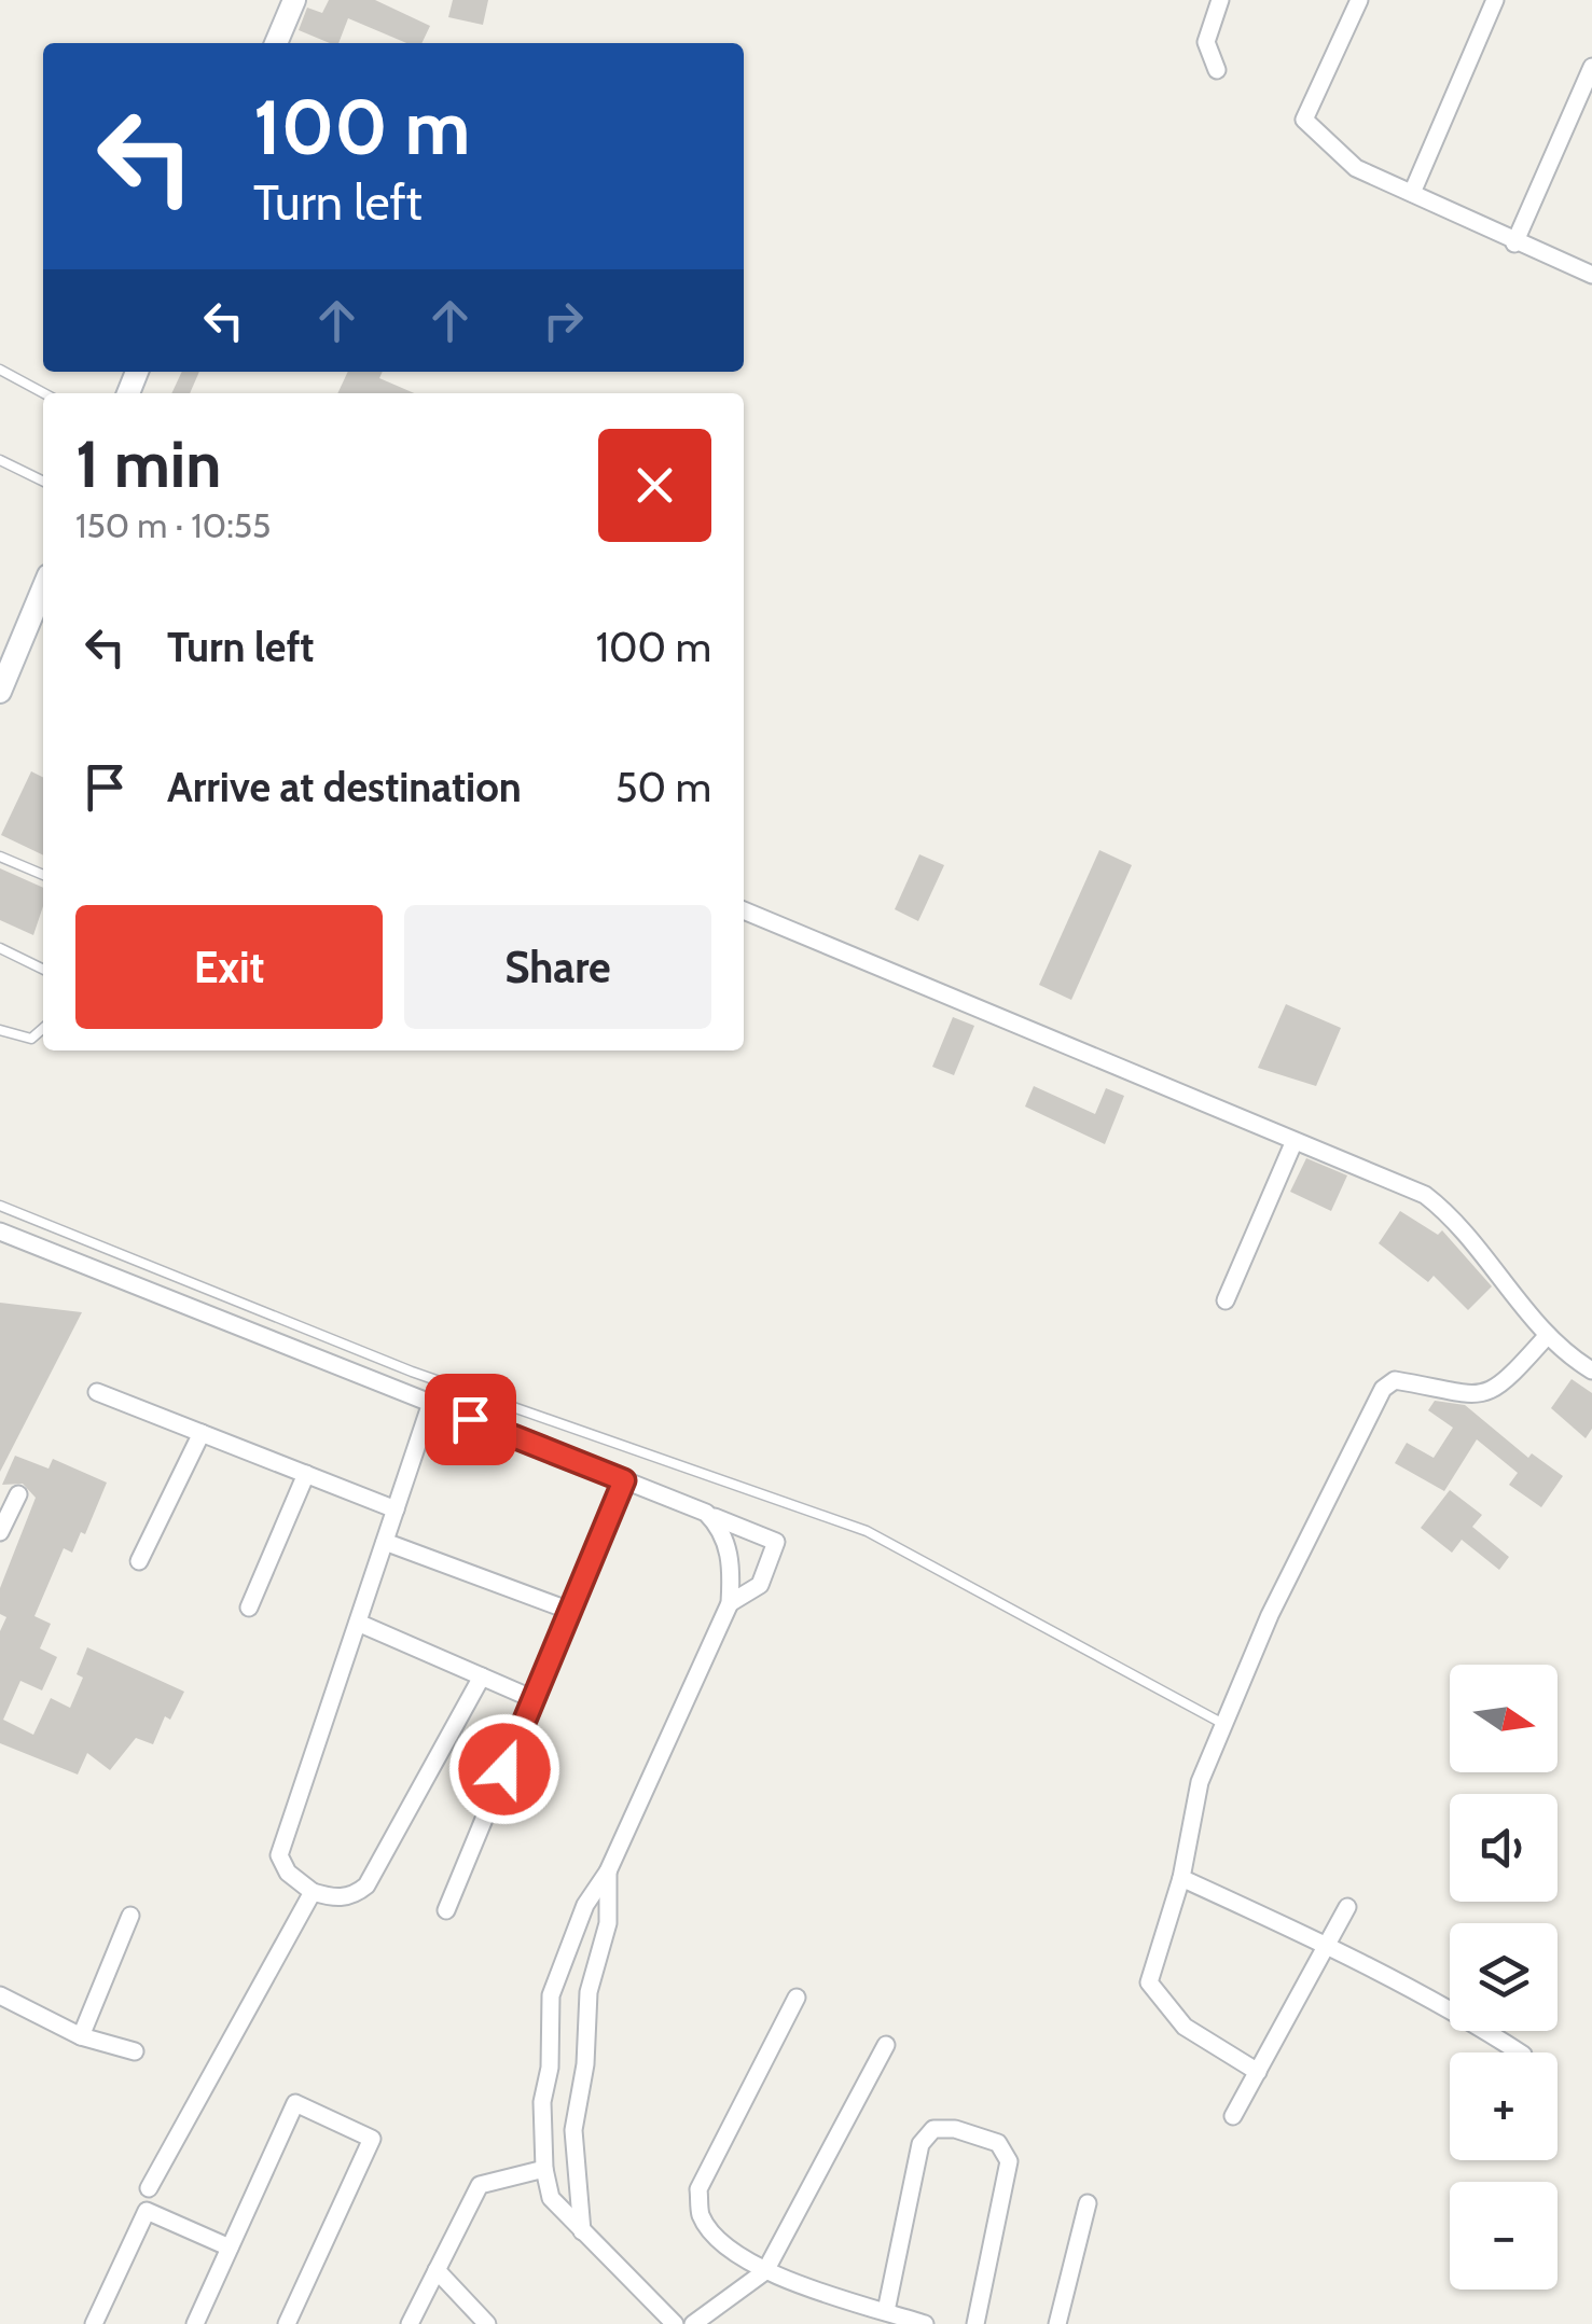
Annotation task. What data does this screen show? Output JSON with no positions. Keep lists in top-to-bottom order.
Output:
{
  "north": "right",
  "page": {
    "turn": ["100 m", "Turn left"],
    "heading": ["1 min", "150 m · 10:55"],
    "list": [
      {
        "name": "Turn left",
        "value": "100 m"
      },
      {
        "name": "Arrive at destination",
        "value": "50 m"
      }
    ],
    "buttons": ["Exit", "Share"],
    "map_buttons": ["+", "−"]
  }
}
